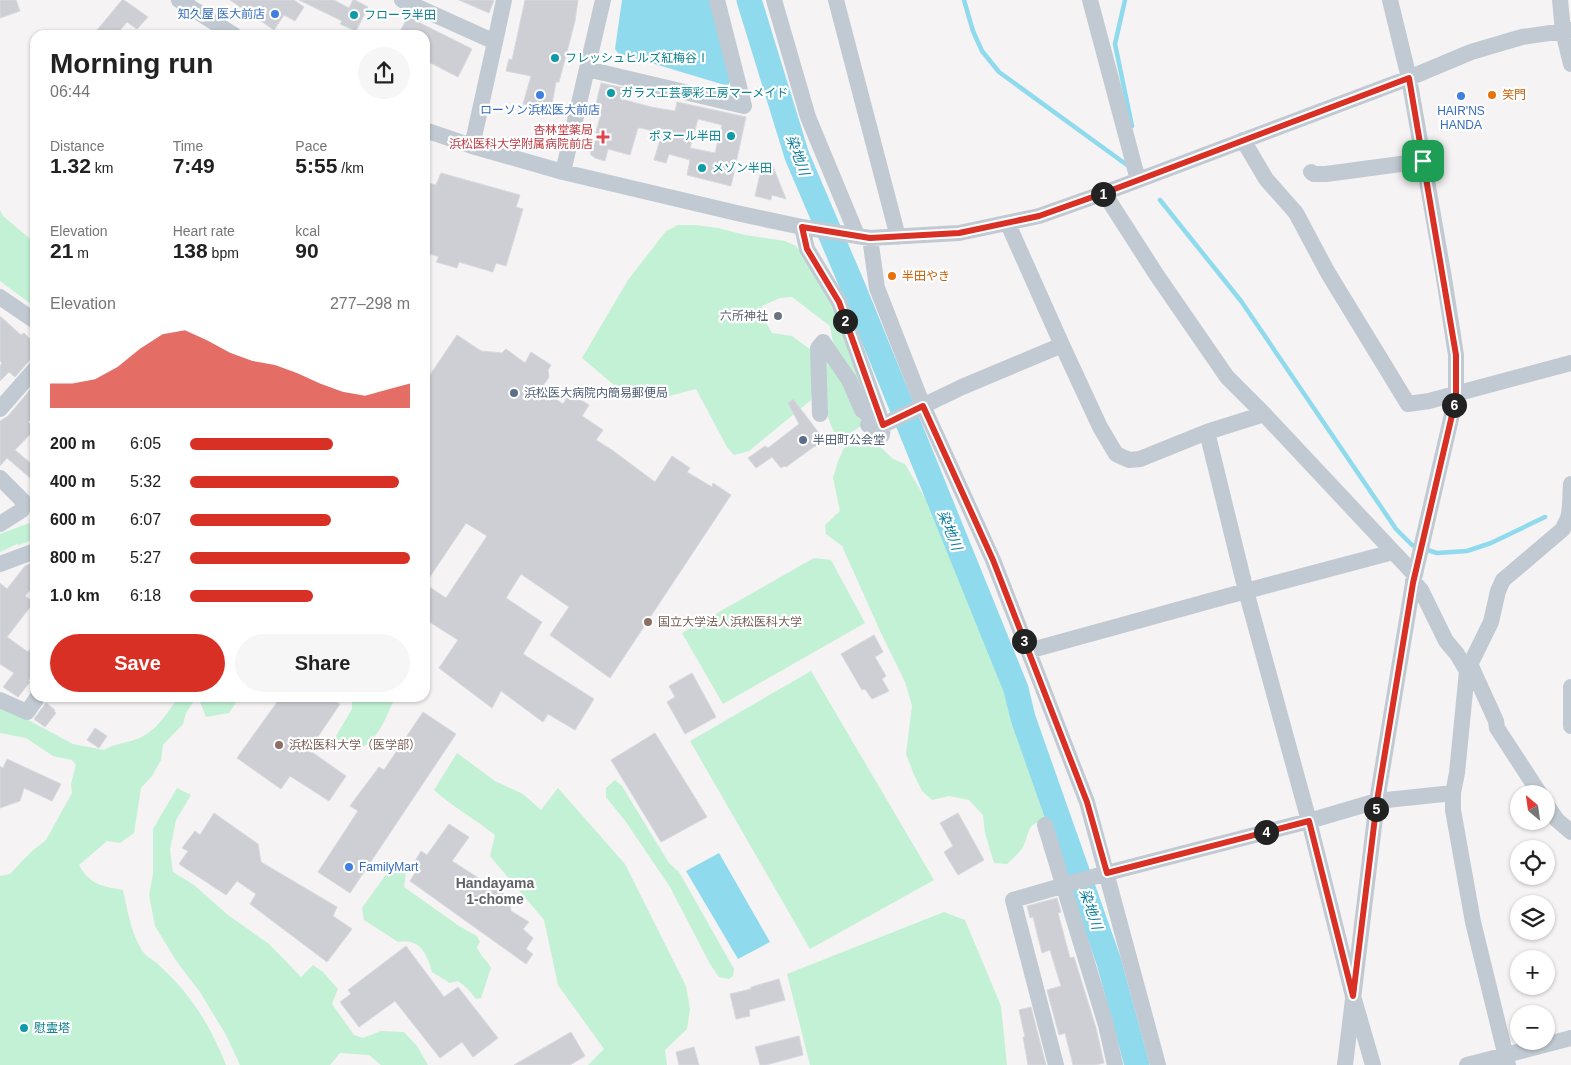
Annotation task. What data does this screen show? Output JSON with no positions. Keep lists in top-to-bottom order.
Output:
{
  "districts": ["Handayama 1-chome"],
  "water": ["染地川"],
  "places": {
    "other": [
      "知久屋 医大前店",
      "フローラ半田",
      "フレッシュヒルズ紅梅谷Ⅰ",
      "ガラス工芸夢彩工房マーメイド",
      "ローソン浜松医大前店",
      "笑門",
      "HAIR'NS HANDA",
      "ポヌール半田",
      "メゾン半田",
      "半田やき",
      "六所神社",
      "浜松医大病院内簡易郵便局",
      "半田町公会堂",
      "国立大学法人浜松医科大学",
      "浜松医科大学（医学部）",
      "FamilyMart",
      "慰霊塔"
    ],
    "health": ["杏林堂薬局 浜松医科大学附属病院前店"]
  },
  "north": "top left",
  "page": {
    "heading": ["Morning run", "06:44"],
    "stats": [
      ["Distance", "1.32 km"],
      ["Time", "7:49"],
      ["Pace", "5:55 /km"],
      ["Elevation", "21 m"],
      ["Heart rate", "138 bpm"],
      ["kcal", "90"]
    ],
    "pins": [
      "1",
      "2",
      "6",
      "3",
      "5",
      "4"
    ],
    "chart": ["Elevation", "277–298 m"],
    "list": [
      {
        "name": "200 m",
        "note": "6:05"
      },
      {
        "name": "400 m",
        "note": "5:32"
      },
      {
        "name": "600 m",
        "note": "6:07"
      },
      {
        "name": "800 m",
        "note": "5:27"
      },
      {
        "name": "1.0 km",
        "note": "6:18"
      }
    ],
    "buttons": ["Save", "Share"],
    "map_buttons": ["+", "−"]
  }
}
